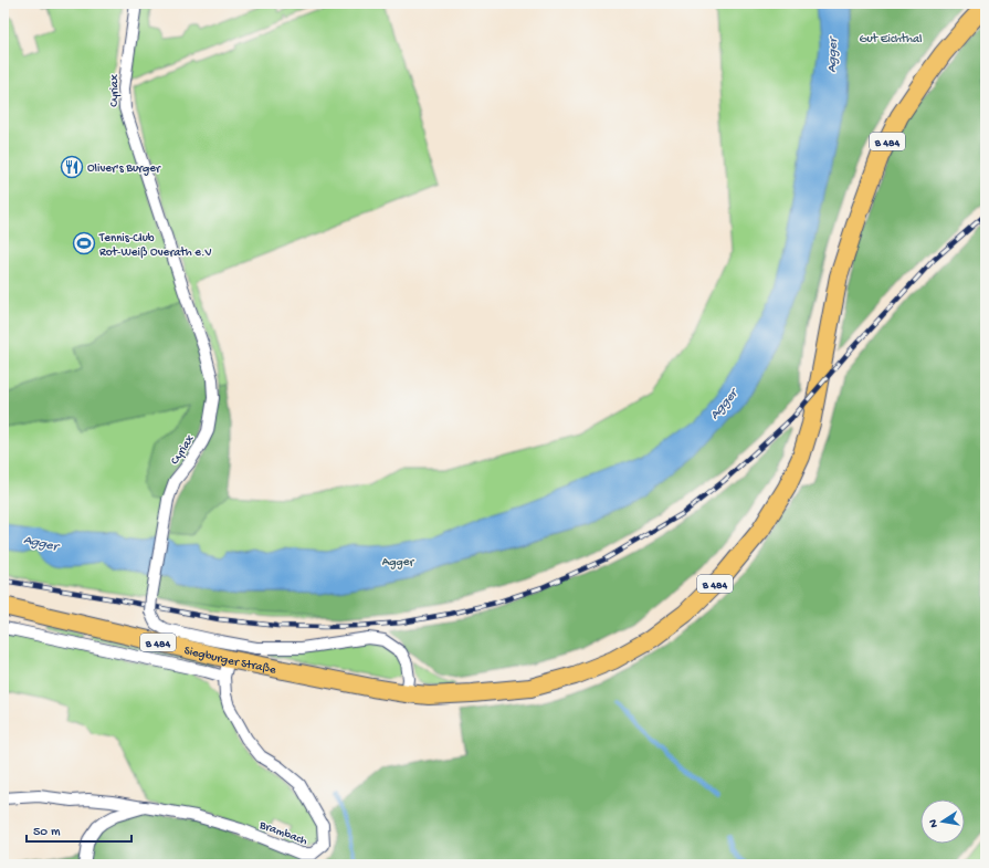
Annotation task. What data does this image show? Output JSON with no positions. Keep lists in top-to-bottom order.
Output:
{
  "streets": {
    "main road": ["B 484", "Siegburger Straße"],
    "street": ["Cyriax", "Brambach"]
  },
  "crossings": [
    ["Cyriax", "B 484"],
    ["Cyriax", "Siegburger Straße"],
    ["B 484", "Siegburger Straße"],
    ["Siegburger Straße", "Brambach"]
  ],
  "water": ["Agger"],
  "parks": ["Gut Eichthal", "Agger"],
  "places": {
    "restaurant": ["Oliver's Burger"],
    "sports": ["Tennis-Club Rot-Weiß Overath e.V"]
  },
  "scale_bar": "50 m",
  "north": "left"
}
